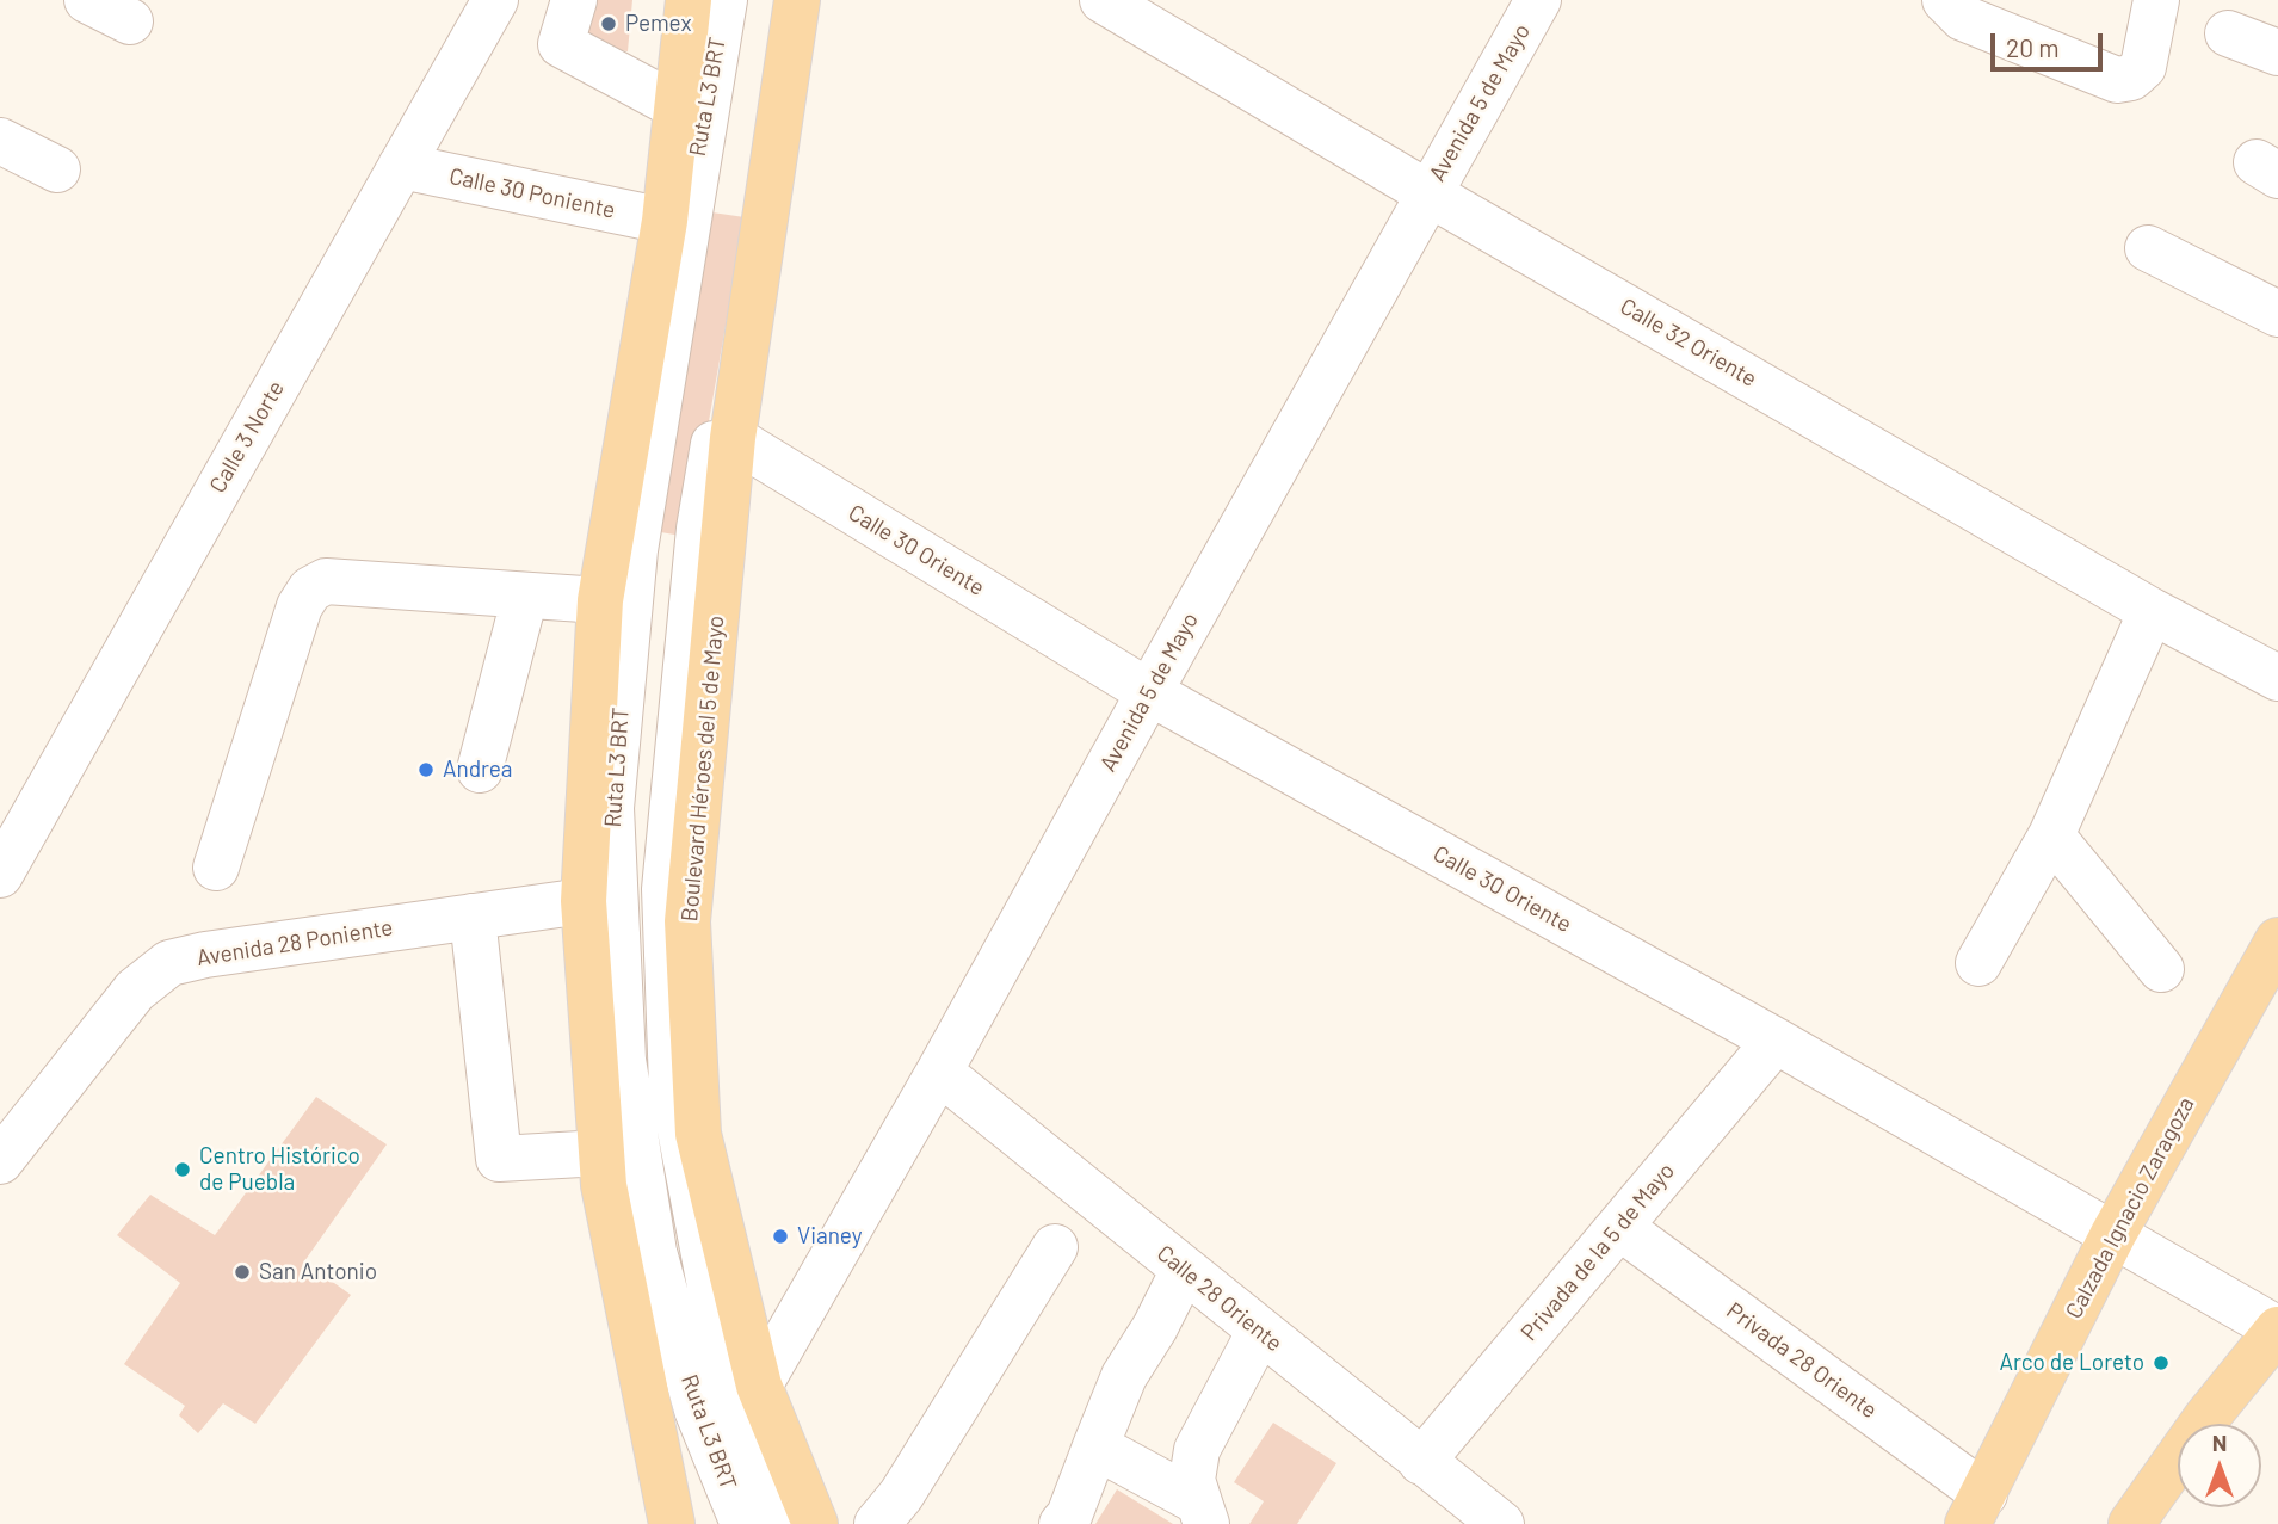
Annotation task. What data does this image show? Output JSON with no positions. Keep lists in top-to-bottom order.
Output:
{
  "streets": {
    "main road": ["Boulevard Héroes del 5 de Mayo", "Calzada Ignacio Zaragoza"],
    "street": [
      "Ruta L3 BRT",
      "Avenida 5 de Mayo",
      "Calle 30 Poniente",
      "Calle 32 Oriente",
      "Calle 3 Norte",
      "Calle 30 Oriente",
      "Avenida 28 Poniente",
      "Privada de la 5 de Mayo",
      "Calle 28 Oriente",
      "Privada 28 Oriente"
    ]
  },
  "crossings": [
    ["Avenida 5 de Mayo", "Calle 32 Oriente"],
    ["Avenida 5 de Mayo", "Calle 30 Oriente"],
    ["Avenida 5 de Mayo", "Boulevard Héroes del 5 de Mayo"],
    ["Avenida 5 de Mayo", "Calle 28 Oriente"],
    ["Calle 30 Poniente", "Calle 3 Norte"],
    ["Calle 30 Oriente", "Boulevard Héroes del 5 de Mayo"],
    ["Calle 30 Oriente", "Calzada Ignacio Zaragoza"],
    ["Calle 30 Oriente", "Privada de la 5 de Mayo"],
    ["Calzada Ignacio Zaragoza", "Privada 28 Oriente"],
    ["Privada de la 5 de Mayo", "Calle 28 Oriente"],
    ["Privada de la 5 de Mayo", "Privada 28 Oriente"]
  ],
  "places": [
    "Pemex",
    "Andrea",
    "Centro Histórico de Puebla",
    "Vianey",
    "San Antonio",
    "Arco de Loreto"
  ],
  "scale_bar": "20 m",
  "north": "top"
}
